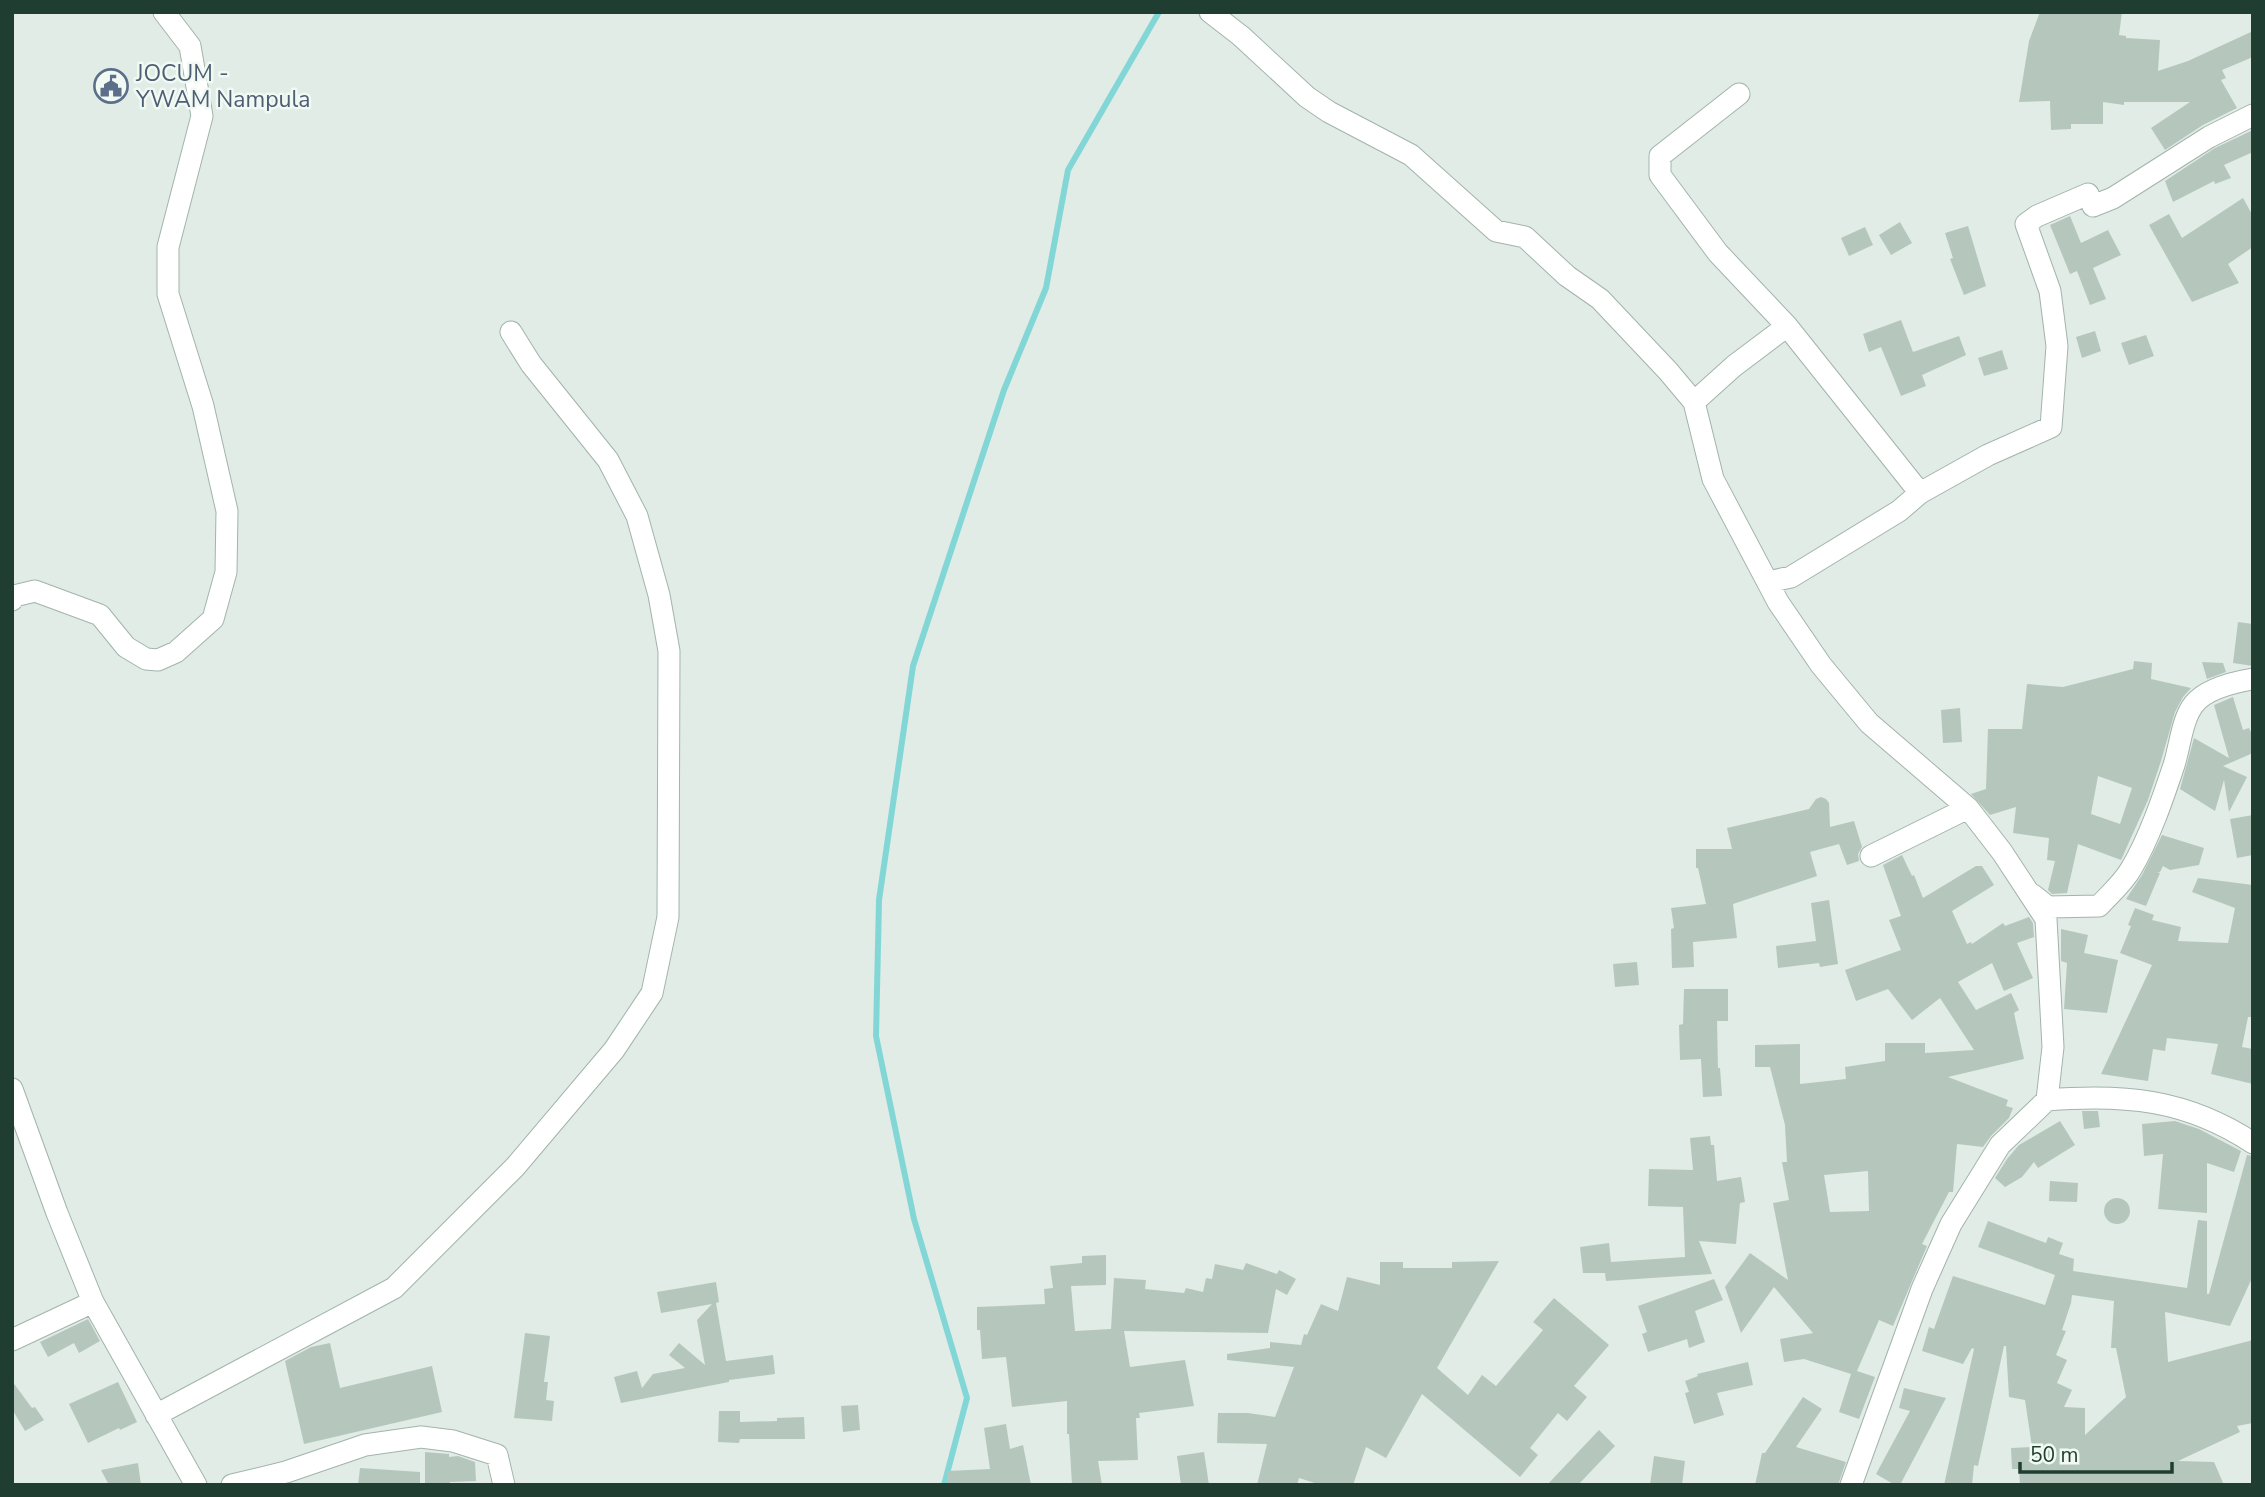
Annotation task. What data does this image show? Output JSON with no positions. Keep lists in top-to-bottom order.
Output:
{
  "places": {
    "public building": ["JOCUM - YWAM Nampula"]
  },
  "scale_bar": "50 m"
}
